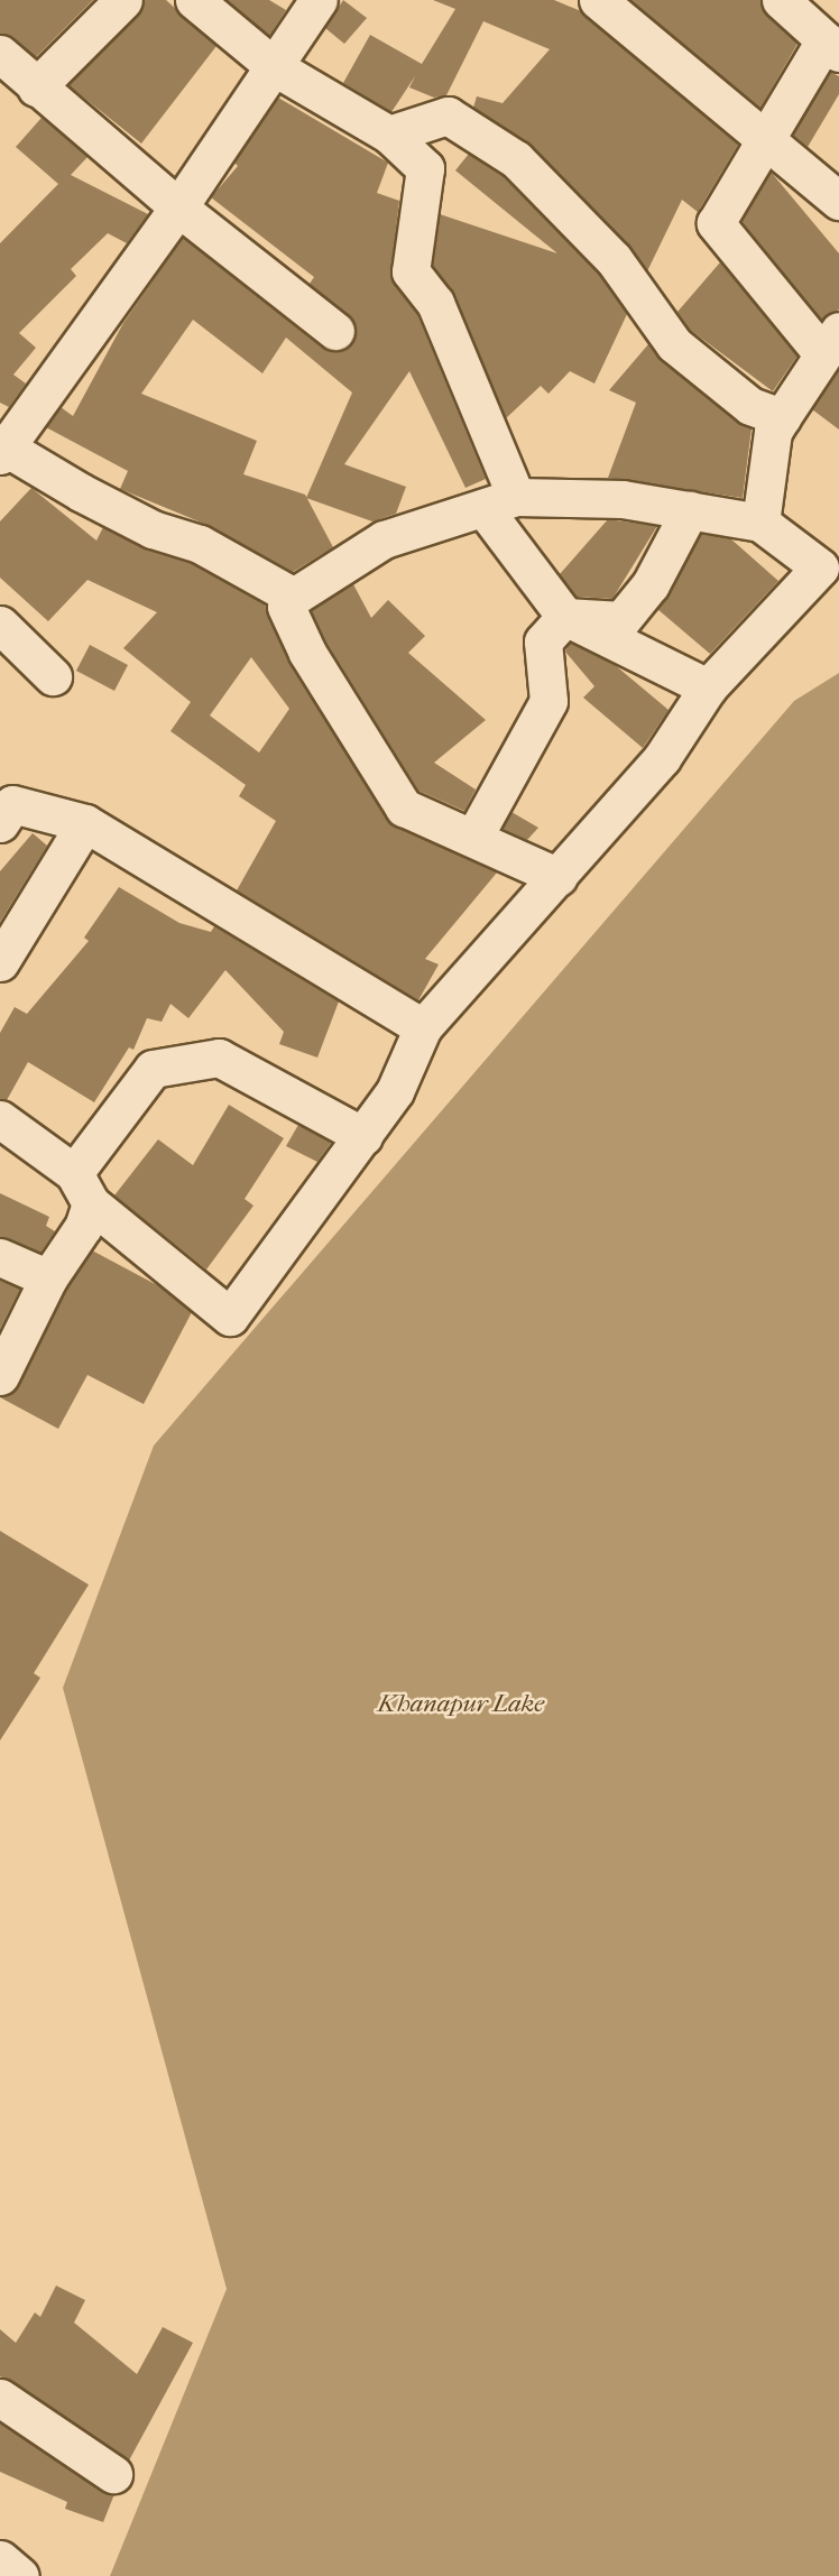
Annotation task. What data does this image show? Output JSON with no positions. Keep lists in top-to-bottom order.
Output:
{
  "water": ["Khanapur Lake"]
}
